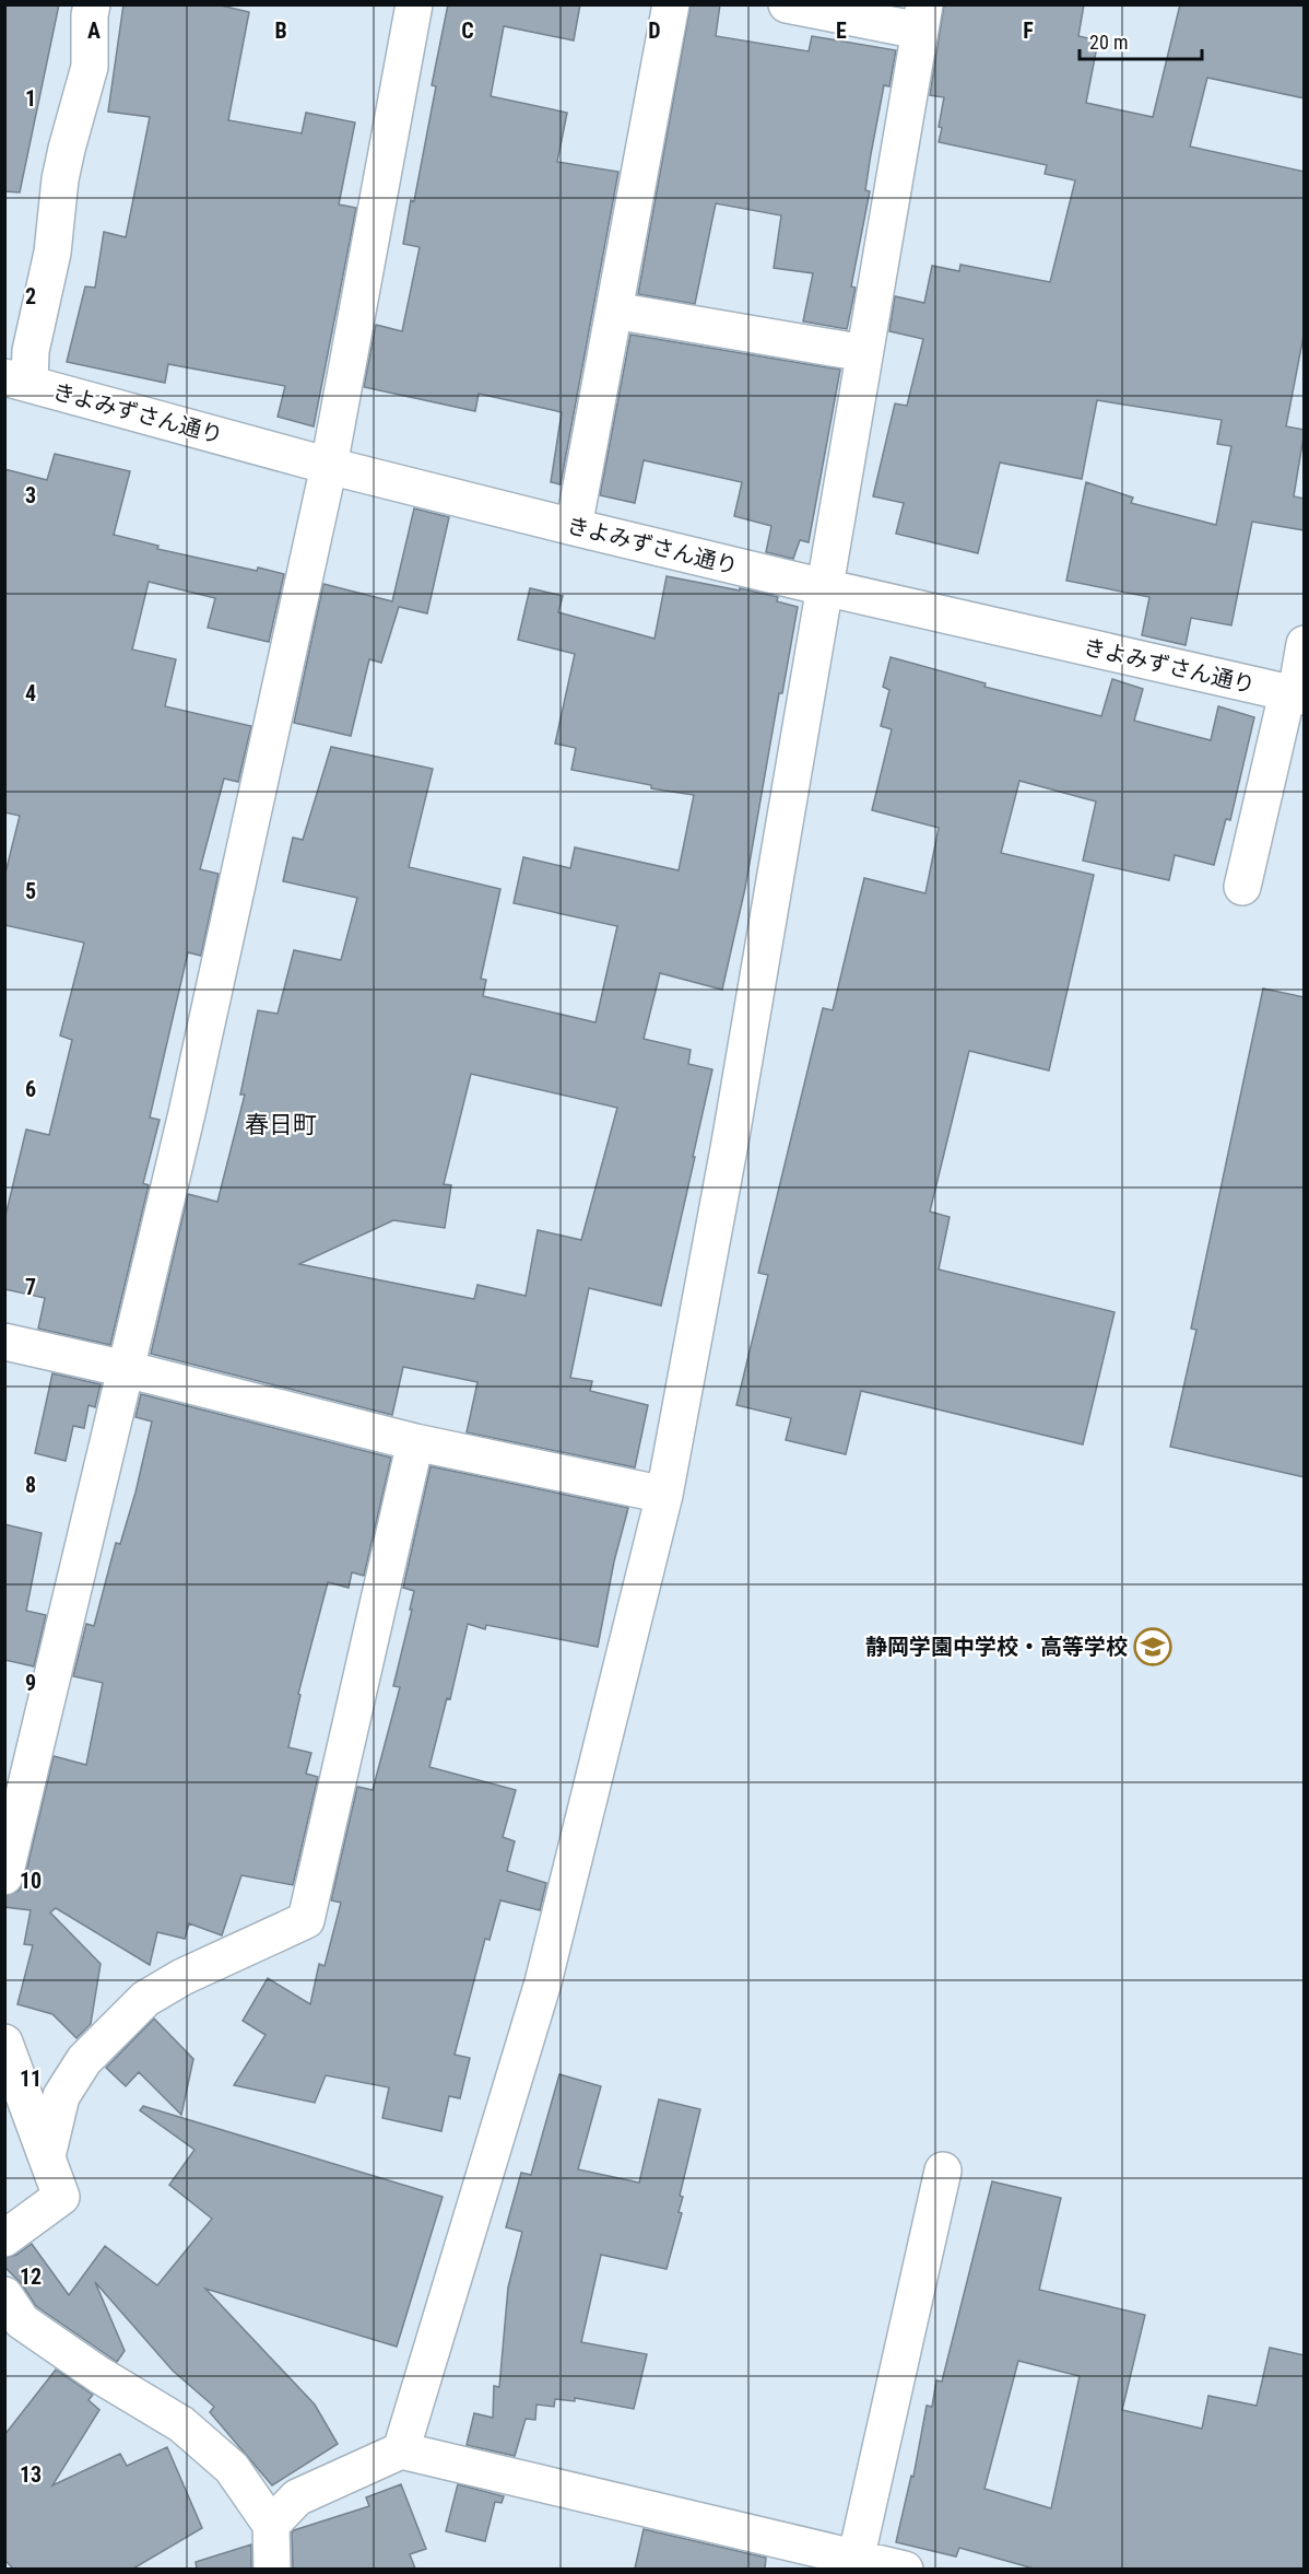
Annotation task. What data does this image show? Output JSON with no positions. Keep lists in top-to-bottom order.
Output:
{
  "streets": {
    "street": ["きよみずさん通り"]
  },
  "districts": ["春日町"],
  "places": {
    "school or university": ["静岡学園中学校・高等学校"]
  },
  "scale_bar": "20 m",
  "grid": {
    "columns": [
      "A",
      "B",
      "C",
      "D",
      "E",
      "F"
    ],
    "rows": [
      "1",
      "2",
      "3",
      "4",
      "5",
      "6",
      "7",
      "8",
      "9",
      "10",
      "11",
      "12",
      "13"
    ]
  }
}
